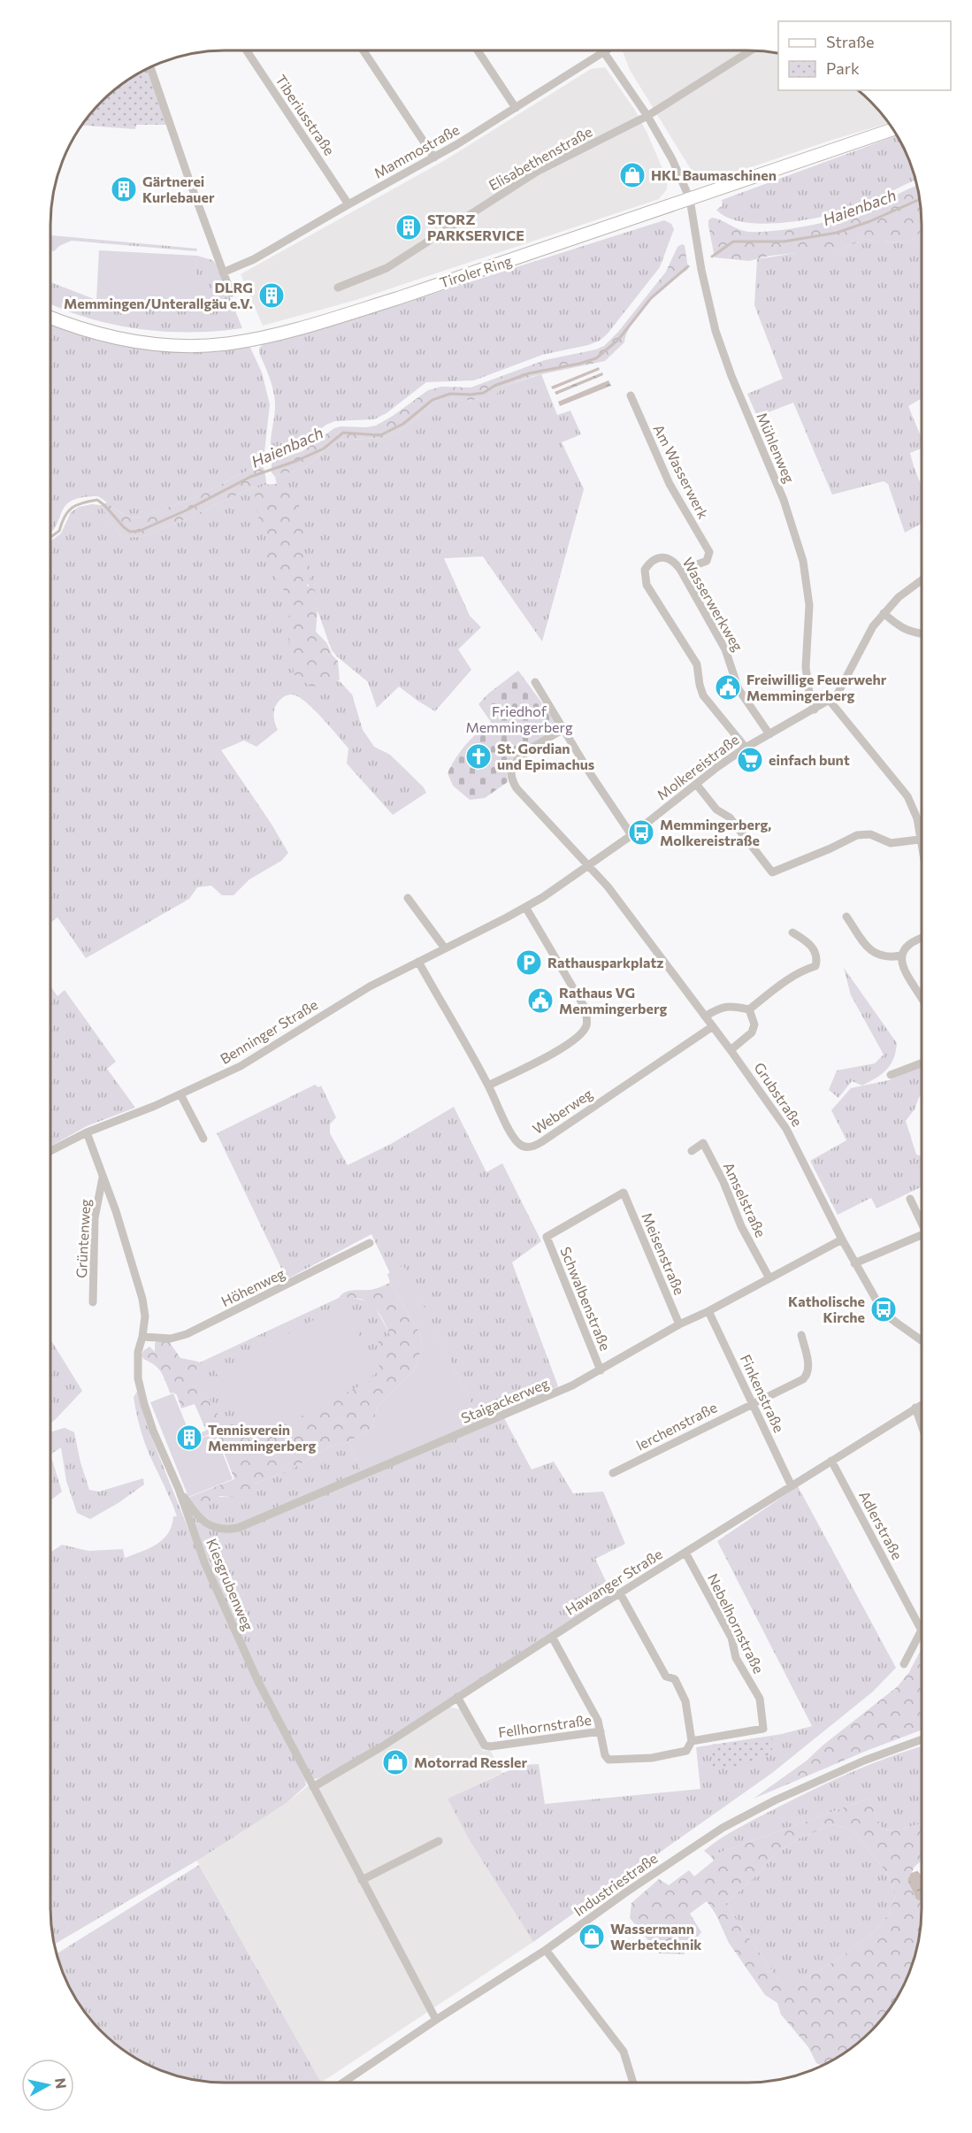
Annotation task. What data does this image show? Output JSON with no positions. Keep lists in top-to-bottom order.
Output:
{
  "streets": {
    "main road": ["Tiroler Ring"],
    "street": [
      "Tiberiusstraße",
      "Mammostraße",
      "Elisabethenstraße",
      "Mühlenweg",
      "Am Wasserwerk",
      "Wasserwerkweg",
      "Molkereistraße",
      "Benninger Straße",
      "Grubstraße",
      "Weberweg",
      "Amselstraße",
      "Grüntenweg",
      "Meisenstraße",
      "Höhenweg",
      "Schwalbenstraße",
      "Finkenstraße",
      "Staigackerweg",
      "lerchenstraße",
      "Adlerstraße",
      "Hawanger Straße",
      "Kiesgrubenweg",
      "Nebelhornstraße",
      "Fellhornstraße",
      "Industriestraße"
    ]
  },
  "crossings": [
    ["Tiberiusstraße", "Mammostraße"],
    ["Mammostraße", "Mühlenweg"],
    ["Elisabethenstraße", "Mühlenweg"],
    ["Tiroler Ring", "Mühlenweg"],
    ["Mühlenweg", "Molkereistraße"],
    ["Am Wasserwerk", "Wasserwerkweg"],
    ["Wasserwerkweg", "Molkereistraße"],
    ["Molkereistraße", "Benninger Straße"],
    ["Molkereistraße", "Grubstraße"],
    ["Benninger Straße", "Grubstraße"],
    ["Benninger Straße", "Weberweg"],
    ["Benninger Straße", "Kiesgrubenweg"],
    ["Grubstraße", "Weberweg"],
    ["Grubstraße", "Staigackerweg"],
    ["Amselstraße", "Staigackerweg"],
    ["Grüntenweg", "Kiesgrubenweg"],
    ["Meisenstraße", "Schwalbenstraße"],
    ["Meisenstraße", "Staigackerweg"],
    ["Höhenweg", "Kiesgrubenweg"],
    ["Schwalbenstraße", "Staigackerweg"],
    ["Finkenstraße", "Staigackerweg"],
    ["Finkenstraße", "lerchenstraße"],
    ["Finkenstraße", "Hawanger Straße"],
    ["Staigackerweg", "Kiesgrubenweg"],
    ["Adlerstraße", "Hawanger Straße"],
    ["Hawanger Straße", "Kiesgrubenweg"],
    ["Hawanger Straße", "Nebelhornstraße"],
    ["Hawanger Straße", "Fellhornstraße"],
    ["Kiesgrubenweg", "Industriestraße"]
  ],
  "water": ["Haienbach"],
  "parks": ["Friedhof Memmingerberg"],
  "places": {
    "shop": ["HKL Baumaschinen", "Motorrad Ressler", "Wassermann Werbetechnik"],
    "building": [
      "Gärtnerei Kurlebauer",
      "STORZ PARKSERVICE",
      "DLRG Memmingen/Unterallgäu e.V.",
      "Tennisverein Memmingerberg"
    ],
    "public building": ["Freiwillige Feuerwehr Memmingerberg", "Rathaus VG Memmingerberg"],
    "church": ["St. Gordian und Epimachus"],
    "supermarket": ["einfach bunt"],
    "bus stop": ["Memmingerberg, Molkereistraße", "Katholische Kirche"],
    "parking": ["Rathausparkplatz"]
  },
  "legend": ["Straße", "Park"],
  "north": "right"
}
